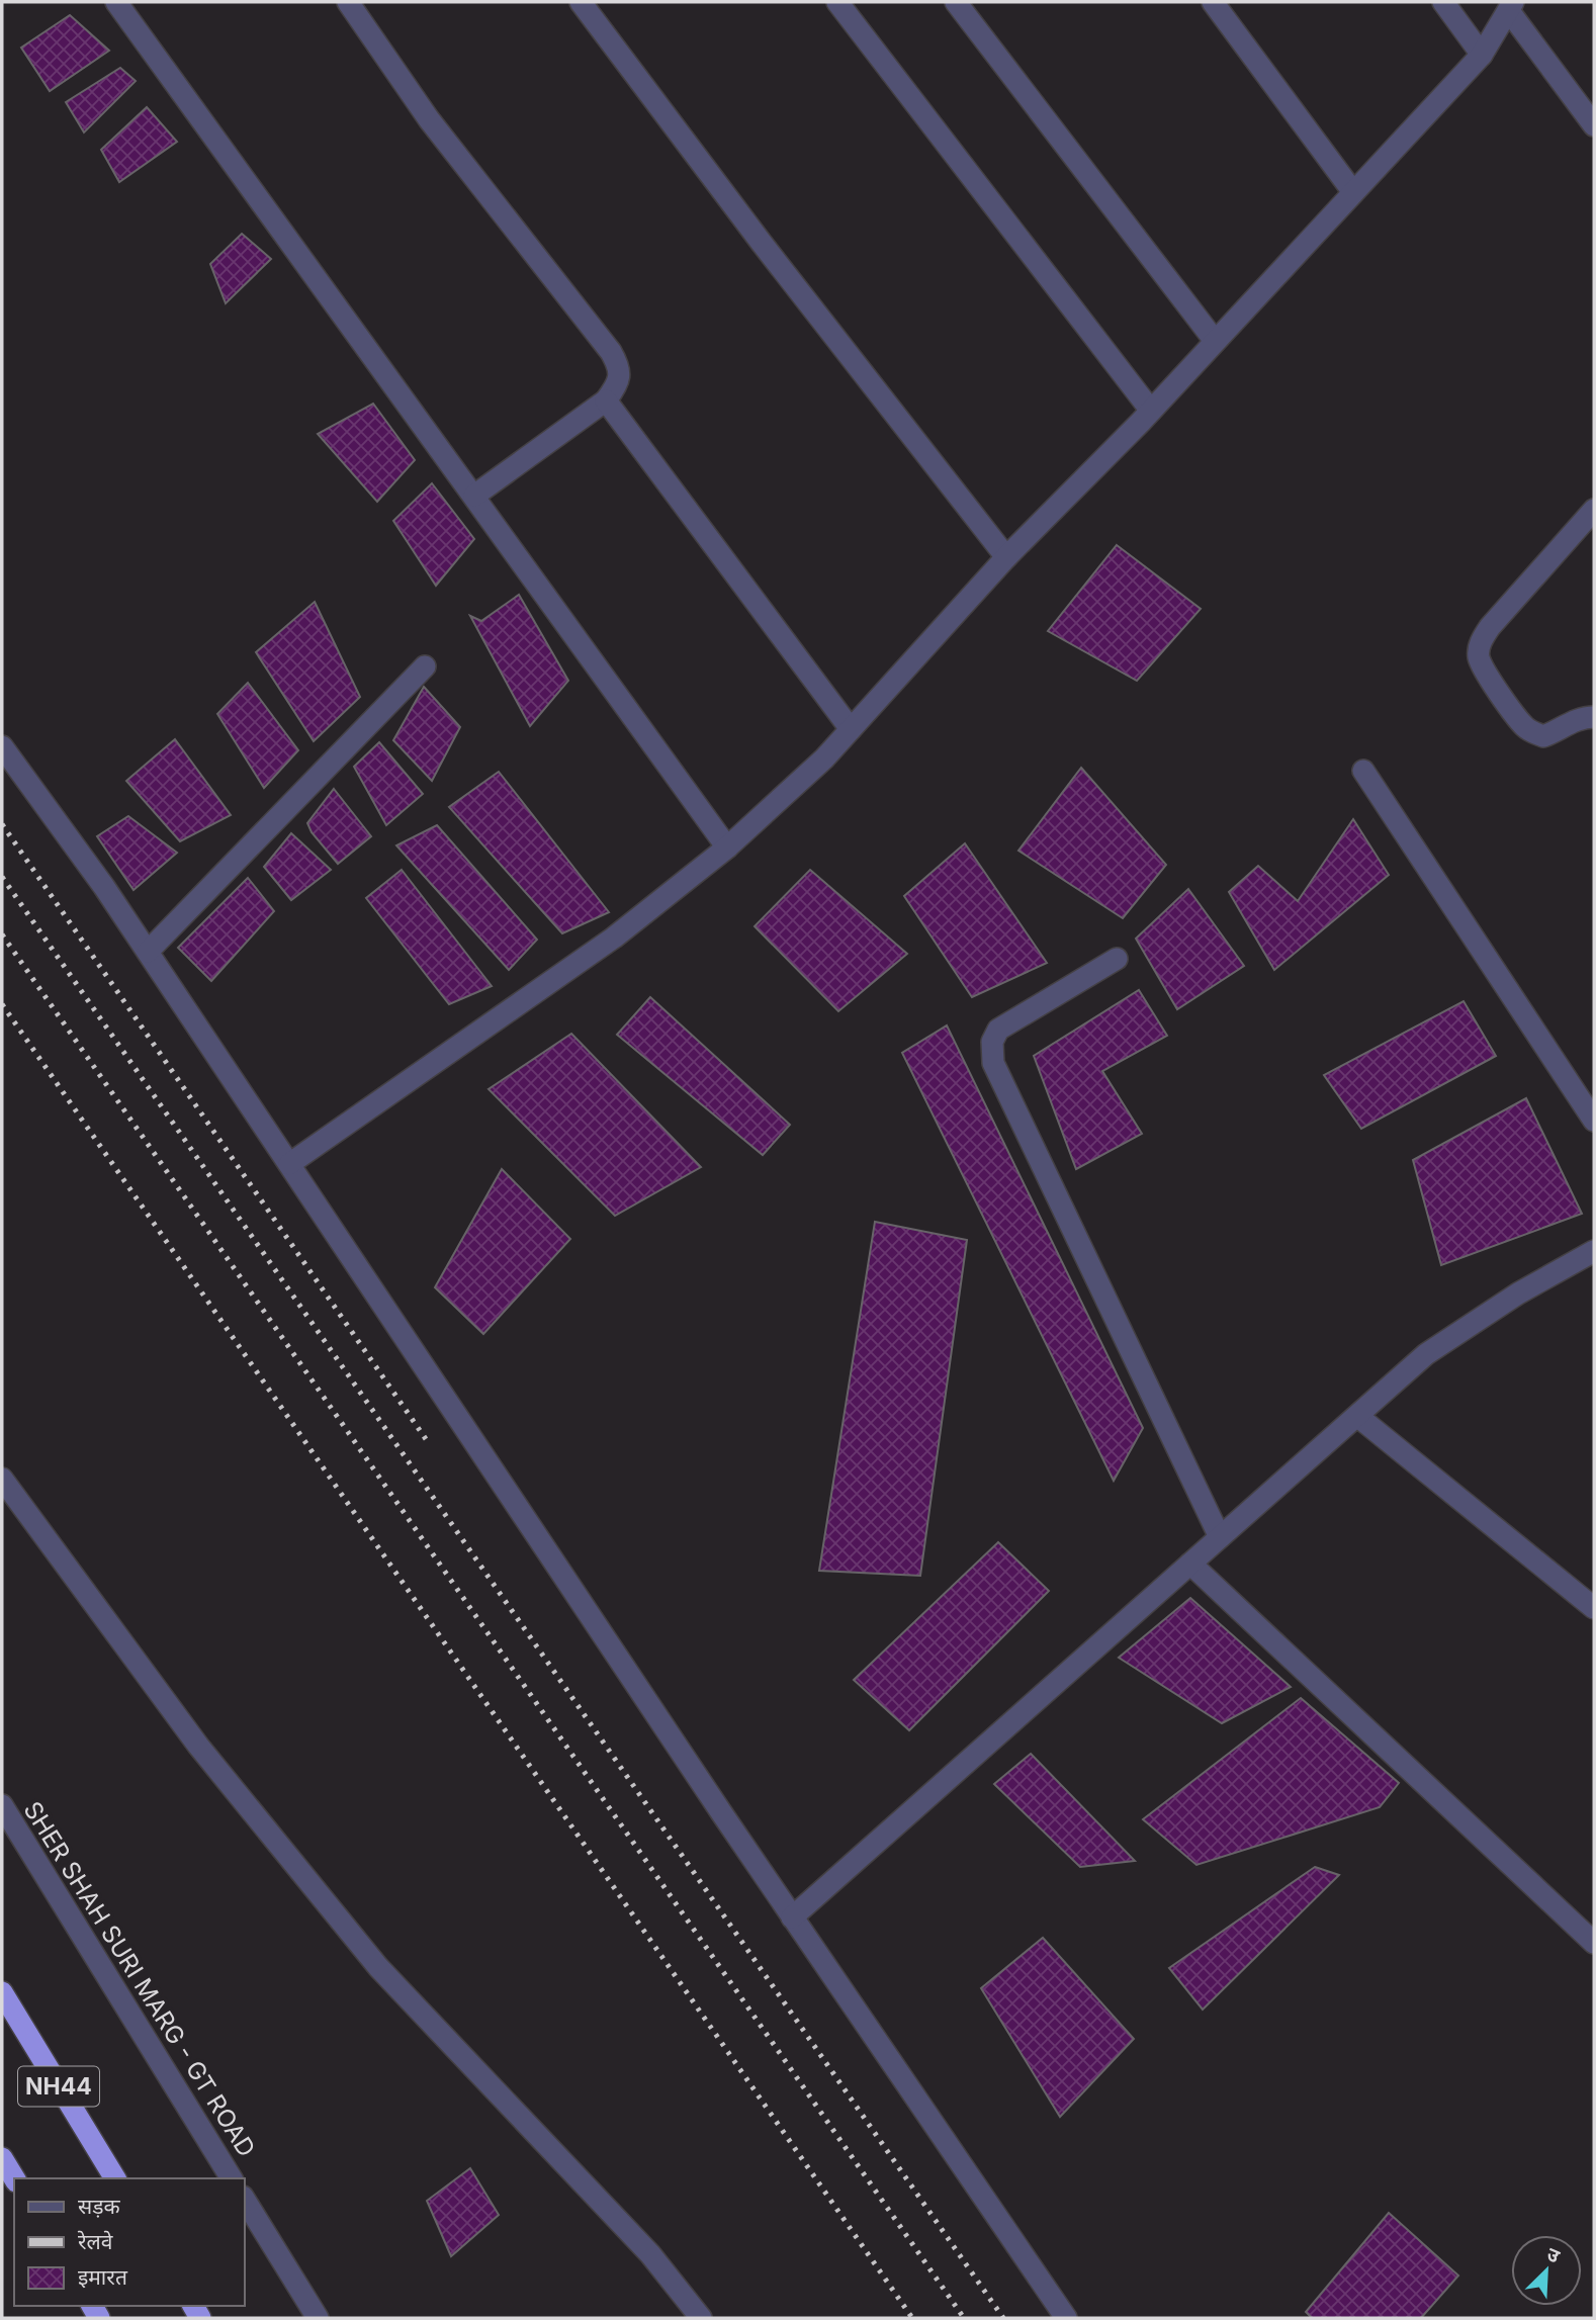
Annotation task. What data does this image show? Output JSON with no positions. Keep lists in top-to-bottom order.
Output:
{
  "streets": {
    "highway": ["NH44"],
    "street": ["SHER SHAH SURI MARG - GT ROAD"]
  },
  "legend": ["सड़क", "रेलवे", "इमारत"],
  "north": "top right"
}
